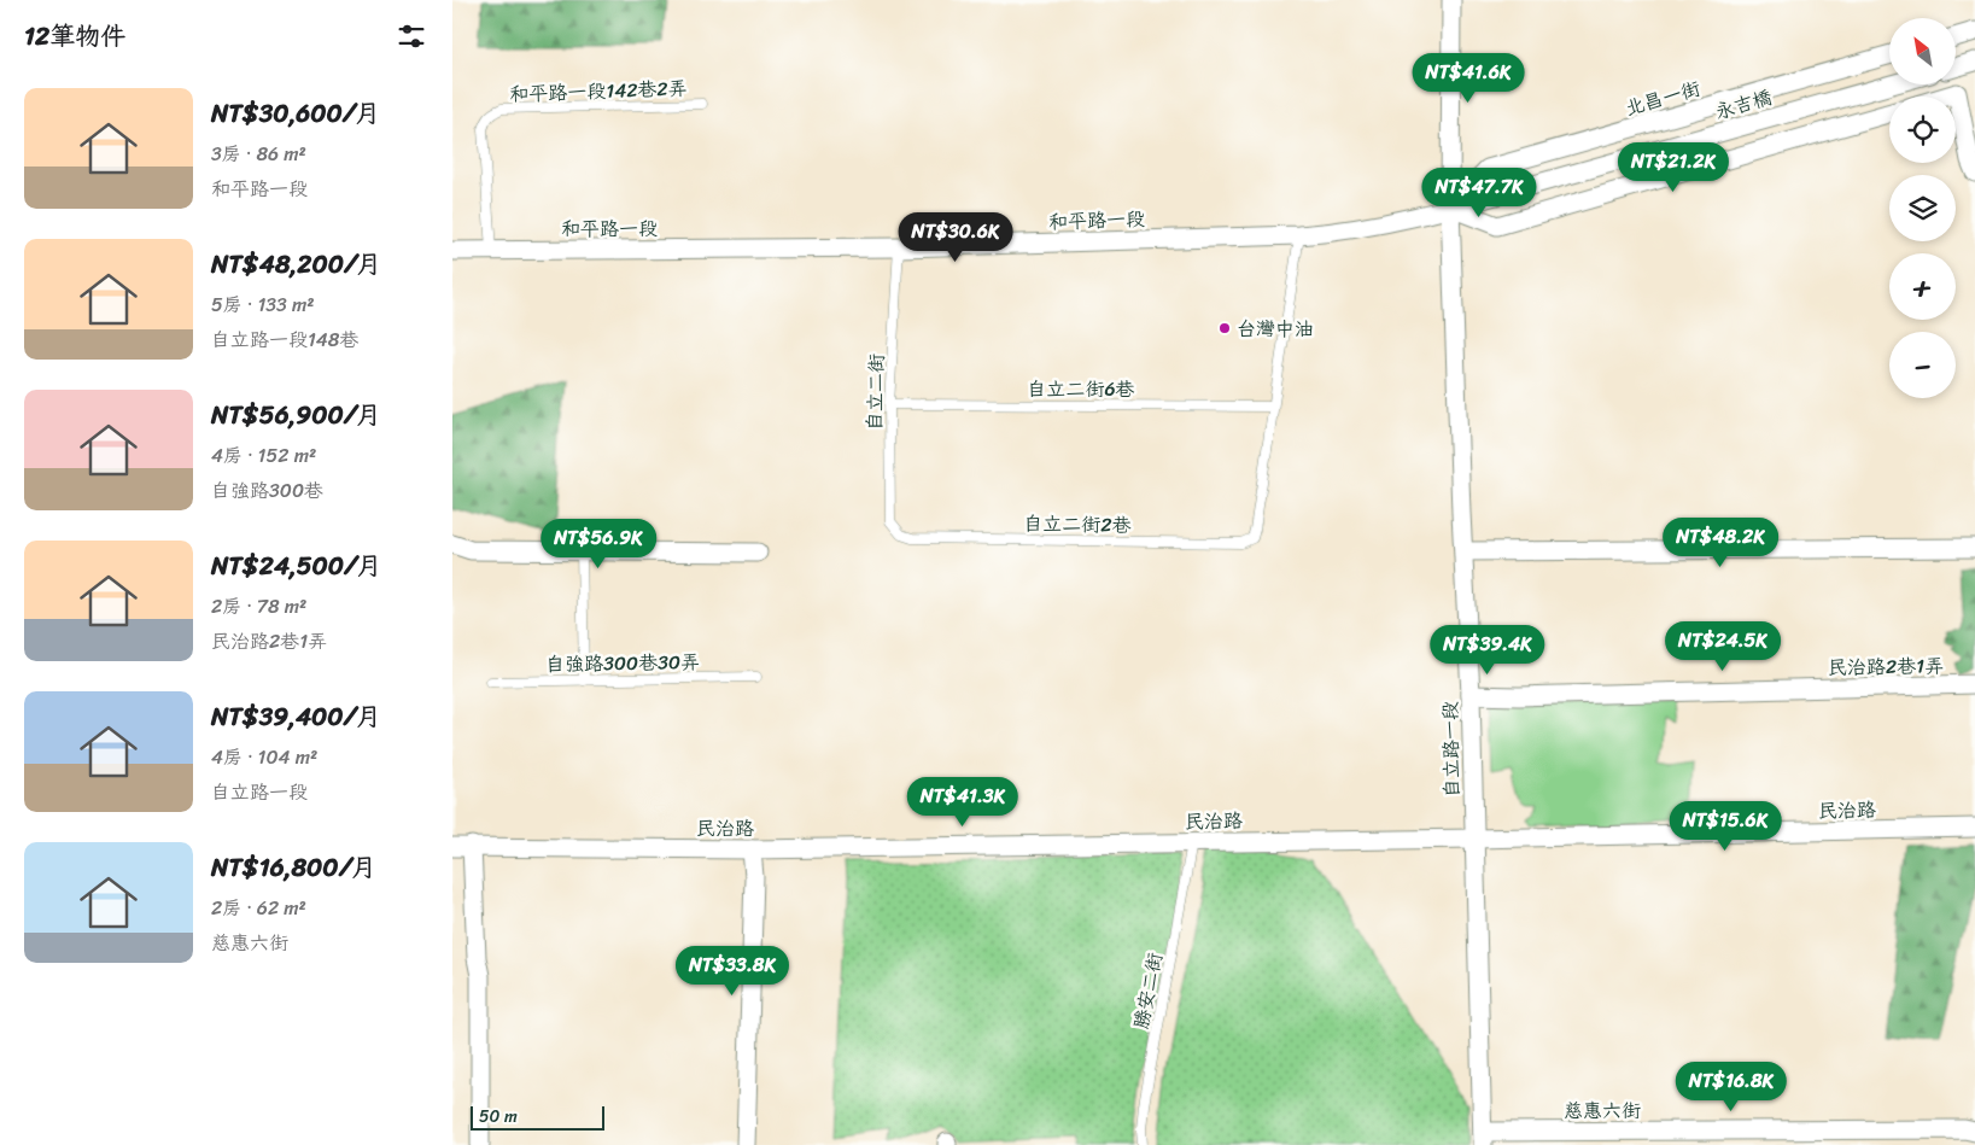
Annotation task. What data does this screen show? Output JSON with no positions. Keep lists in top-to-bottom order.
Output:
{
  "streets": {
    "street": [
      "北昌一街",
      "永吉橋",
      "和平路一段",
      "民治路2巷1弄",
      "自立路一段",
      "民治路",
      "慈惠六街"
    ],
    "lane": [
      "和平路一段142巷2弄",
      "自立二街6巷",
      "自立二街",
      "自立二街2巷",
      "自強路300巷30弄",
      "勝安二街"
    ]
  },
  "crossings": [
    ["和平路一段142巷2弄", "和平路一段"],
    ["北昌一街", "永吉橋"],
    ["北昌一街", "和平路一段"],
    ["北昌一街", "自立路一段"],
    ["永吉橋", "和平路一段"],
    ["永吉橋", "自立路一段"],
    ["和平路一段", "自立二街"],
    ["和平路一段", "自立路一段"],
    ["自立二街6巷", "自立二街"],
    ["自立二街6巷", "自立二街2巷"],
    ["自立二街", "自立二街2巷"],
    ["民治路2巷1弄", "自立路一段"],
    ["自立路一段", "民治路"],
    ["自立路一段", "慈惠六街"],
    ["民治路", "勝安二街"]
  ],
  "places": ["台灣中油"],
  "scale_bar": "50 m",
  "north": "top left",
  "page": {
    "heading": "12筆物件",
    "map_buttons": ["+", "−"],
    "price": [
      "NT$41.6K",
      "NT$21.2K",
      "NT$47.7K",
      "NT$30.6K",
      "NT$48.2K",
      "NT$56.9K",
      "NT$24.5K",
      "NT$39.4K",
      "NT$41.3K",
      "NT$15.6K",
      "NT$33.8K",
      "NT$16.8K"
    ],
    "list": [
      {
        "name": "NT$30,600/月",
        "note": "3房 · 86 m² · 和平路一段"
      },
      {
        "name": "NT$48,200/月",
        "note": "5房 · 133 m² · 自立路一段148巷"
      },
      {
        "name": "NT$56,900/月",
        "note": "4房 · 152 m² · 自強路300巷"
      },
      {
        "name": "NT$24,500/月",
        "note": "2房 · 78 m² · 民治路2巷1弄"
      },
      {
        "name": "NT$39,400/月",
        "note": "4房 · 104 m² · 自立路一段"
      },
      {
        "name": "NT$16,800/月",
        "note": "2房 · 62 m² · 慈惠六街"
      }
    ],
    "scale": "50 m"
  }
}
